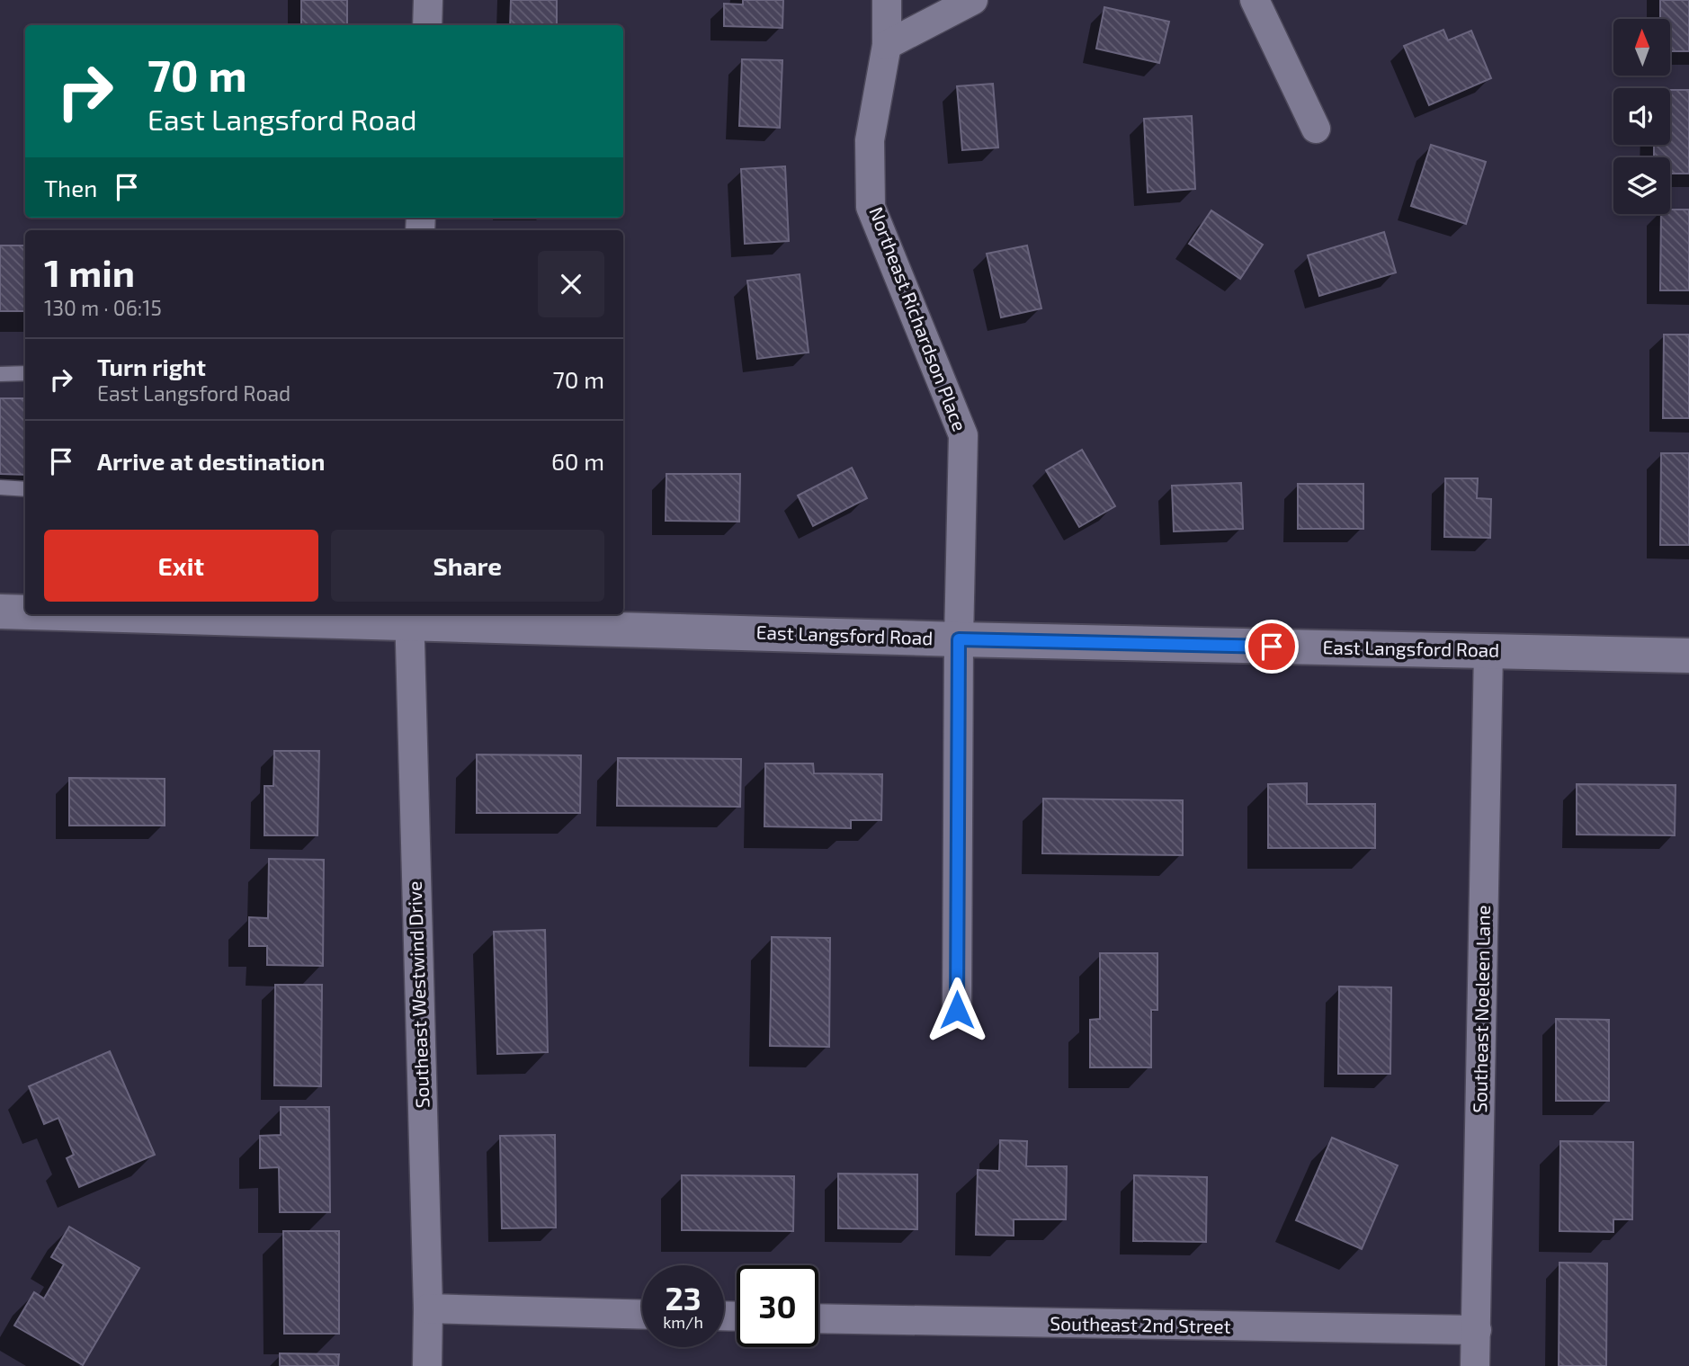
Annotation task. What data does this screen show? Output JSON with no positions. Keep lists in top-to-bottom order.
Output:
{
  "streets": {
    "street": [
      "Northeast Richardson Place",
      "East Langsford Road",
      "Southeast Westwind Drive",
      "Southeast Noeleen Lane",
      "Southeast 2nd Street"
    ]
  },
  "crossings": [
    ["Northeast Richardson Place", "East Langsford Road"],
    ["East Langsford Road", "Southeast Westwind Drive"],
    ["East Langsford Road", "Southeast Noeleen Lane"],
    ["Southeast Noeleen Lane", "Southeast 2nd Street"]
  ],
  "north": "top",
  "page": {
    "turn": ["70 m", "East Langsford Road"],
    "then": "Then",
    "heading": ["1 min", "130 m · 06:15"],
    "list": [
      {
        "name": "Turn right",
        "note": "East Langsford Road",
        "value": "70 m"
      },
      {
        "name": "Arrive at destination",
        "value": "60 m"
      }
    ],
    "buttons": ["Exit", "Share"],
    "speed": "23 km/h",
    "limit": "30"
  }
}
